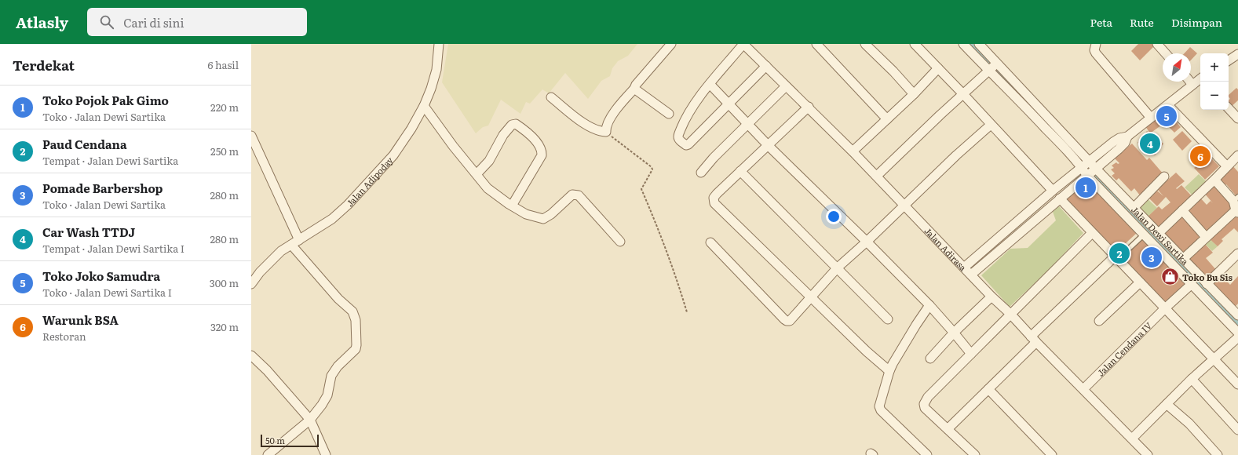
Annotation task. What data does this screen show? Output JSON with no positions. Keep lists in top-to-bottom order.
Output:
{
  "streets": {
    "street": [
      "Jalan Adipoday",
      "Jalan Dewi Sartika",
      "Jalan Adirasa",
      "Jalan Cendana IV"
    ]
  },
  "crossings": [
    ["Jalan Adirasa", "Jalan Cendana IV"]
  ],
  "places": {
    "shop": ["Toko Bu Sis"]
  },
  "scale_bar": "50 m",
  "north": "top right",
  "page": {
    "header": "Atlasly",
    "search": "Cari di sini",
    "nav": ["Peta", "Rute", "Disimpan"],
    "heading": ["Terdekat", "6 hasil"],
    "map_buttons": ["+", "−"],
    "list": [
      {
        "mark": "1",
        "name": "Toko Pojok Pak Gimo",
        "note": "Toko · Jalan Dewi Sartika",
        "value": "220 m"
      },
      {
        "mark": "2",
        "name": "Paud Cendana",
        "note": "Tempat · Jalan Dewi Sartika",
        "value": "250 m"
      },
      {
        "mark": "3",
        "name": "Pomade Barbershop",
        "note": "Toko · Jalan Dewi Sartika",
        "value": "280 m"
      },
      {
        "mark": "4",
        "name": "Car Wash TTDJ",
        "note": "Tempat · Jalan Dewi Sartika I",
        "value": "280 m"
      },
      {
        "mark": "5",
        "name": "Toko Joko Samudra",
        "note": "Toko · Jalan Dewi Sartika I",
        "value": "300 m"
      },
      {
        "mark": "6",
        "name": "Warunk BSA",
        "note": "Restoran",
        "value": "320 m"
      }
    ],
    "pins": [
      "5",
      "4",
      "6",
      "1",
      "2",
      "3"
    ],
    "scale": "50 m"
  }
}
